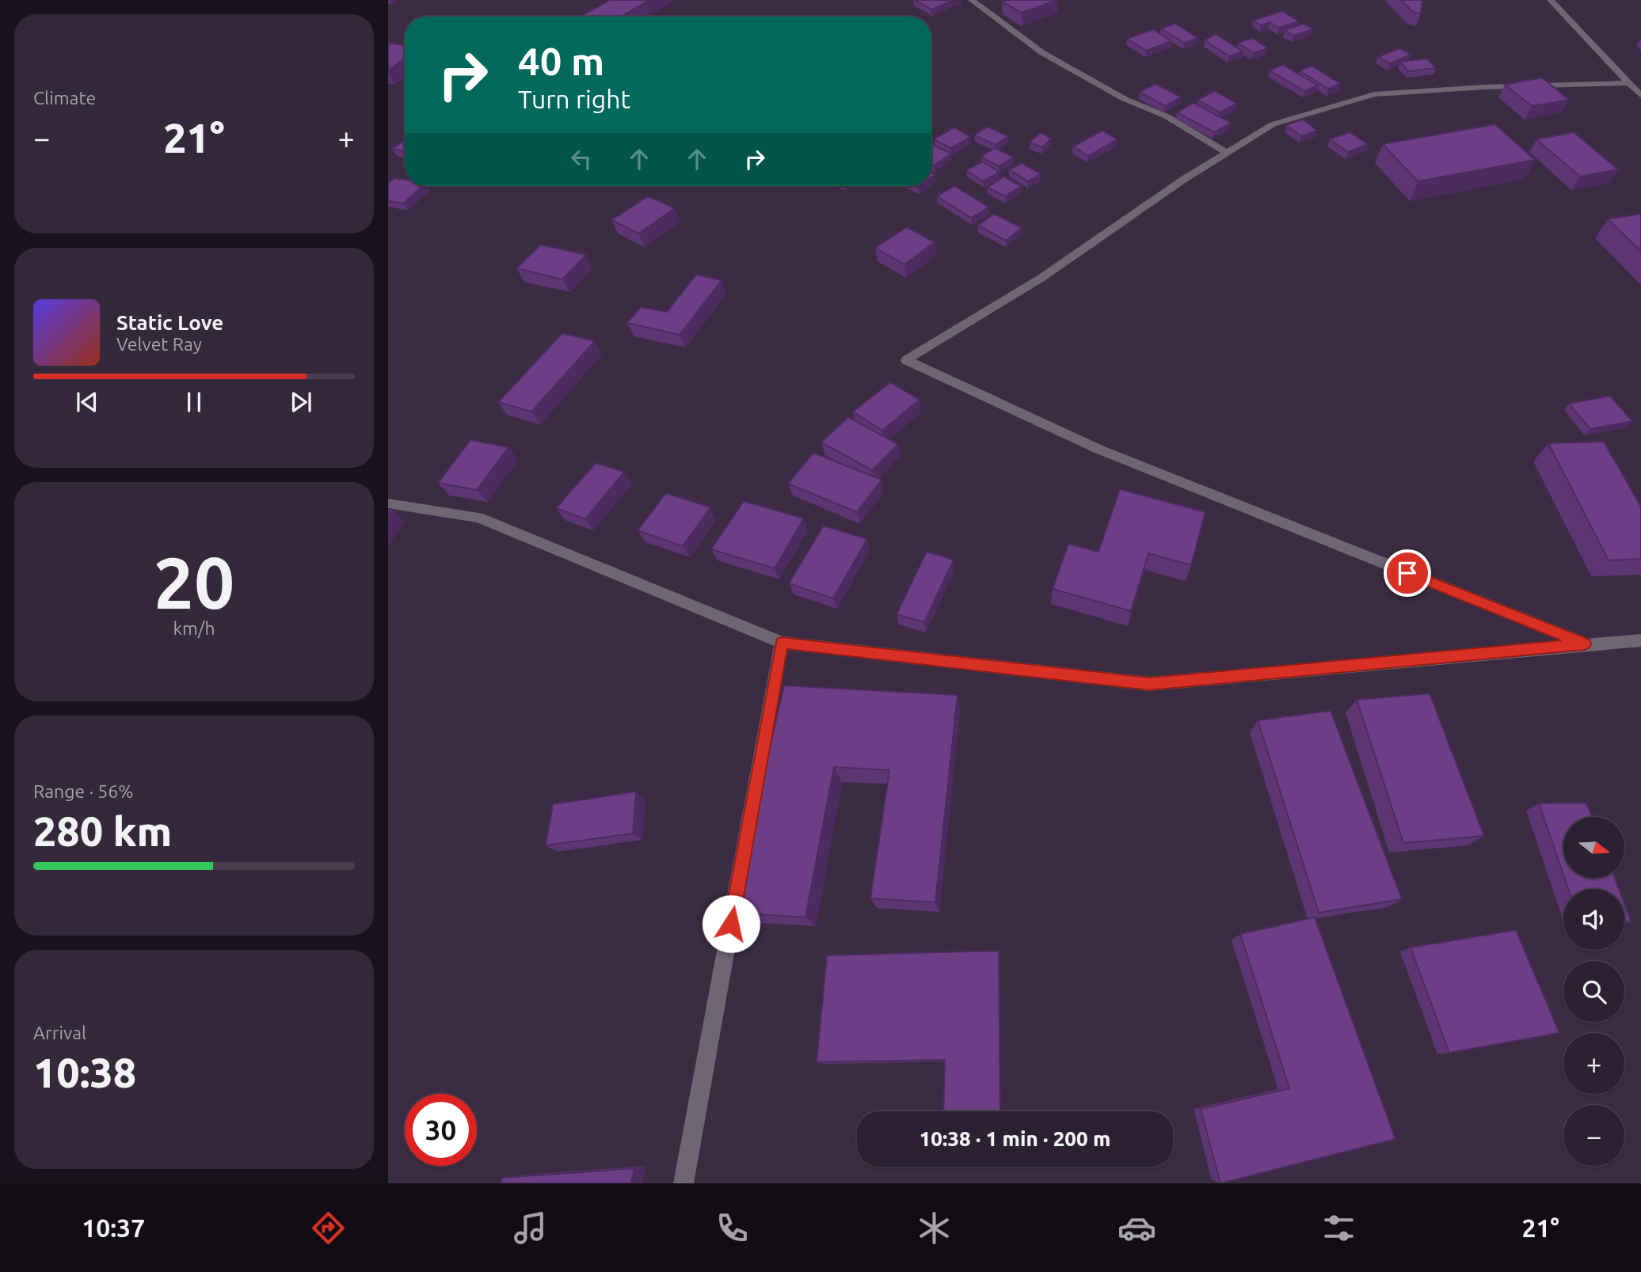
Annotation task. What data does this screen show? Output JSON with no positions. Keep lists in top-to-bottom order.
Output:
{
  "north": "right",
  "page": {
    "tile": [
      "Climate",
      ["20", "km/h"],
      ["Range · 56%", "280 km"],
      ["Arrival", "10:38"]
    ],
    "turn": ["40 m", "Turn right"],
    "heat": ["−", "21°", "+"],
    "song": ["Static Love", "Velvet Ray"],
    "map_buttons": ["+", "−"],
    "limit": "30",
    "trip": "10:38 · 1 min · 200 m",
    "tabs": ["10:37", "21°"]
  }
}
